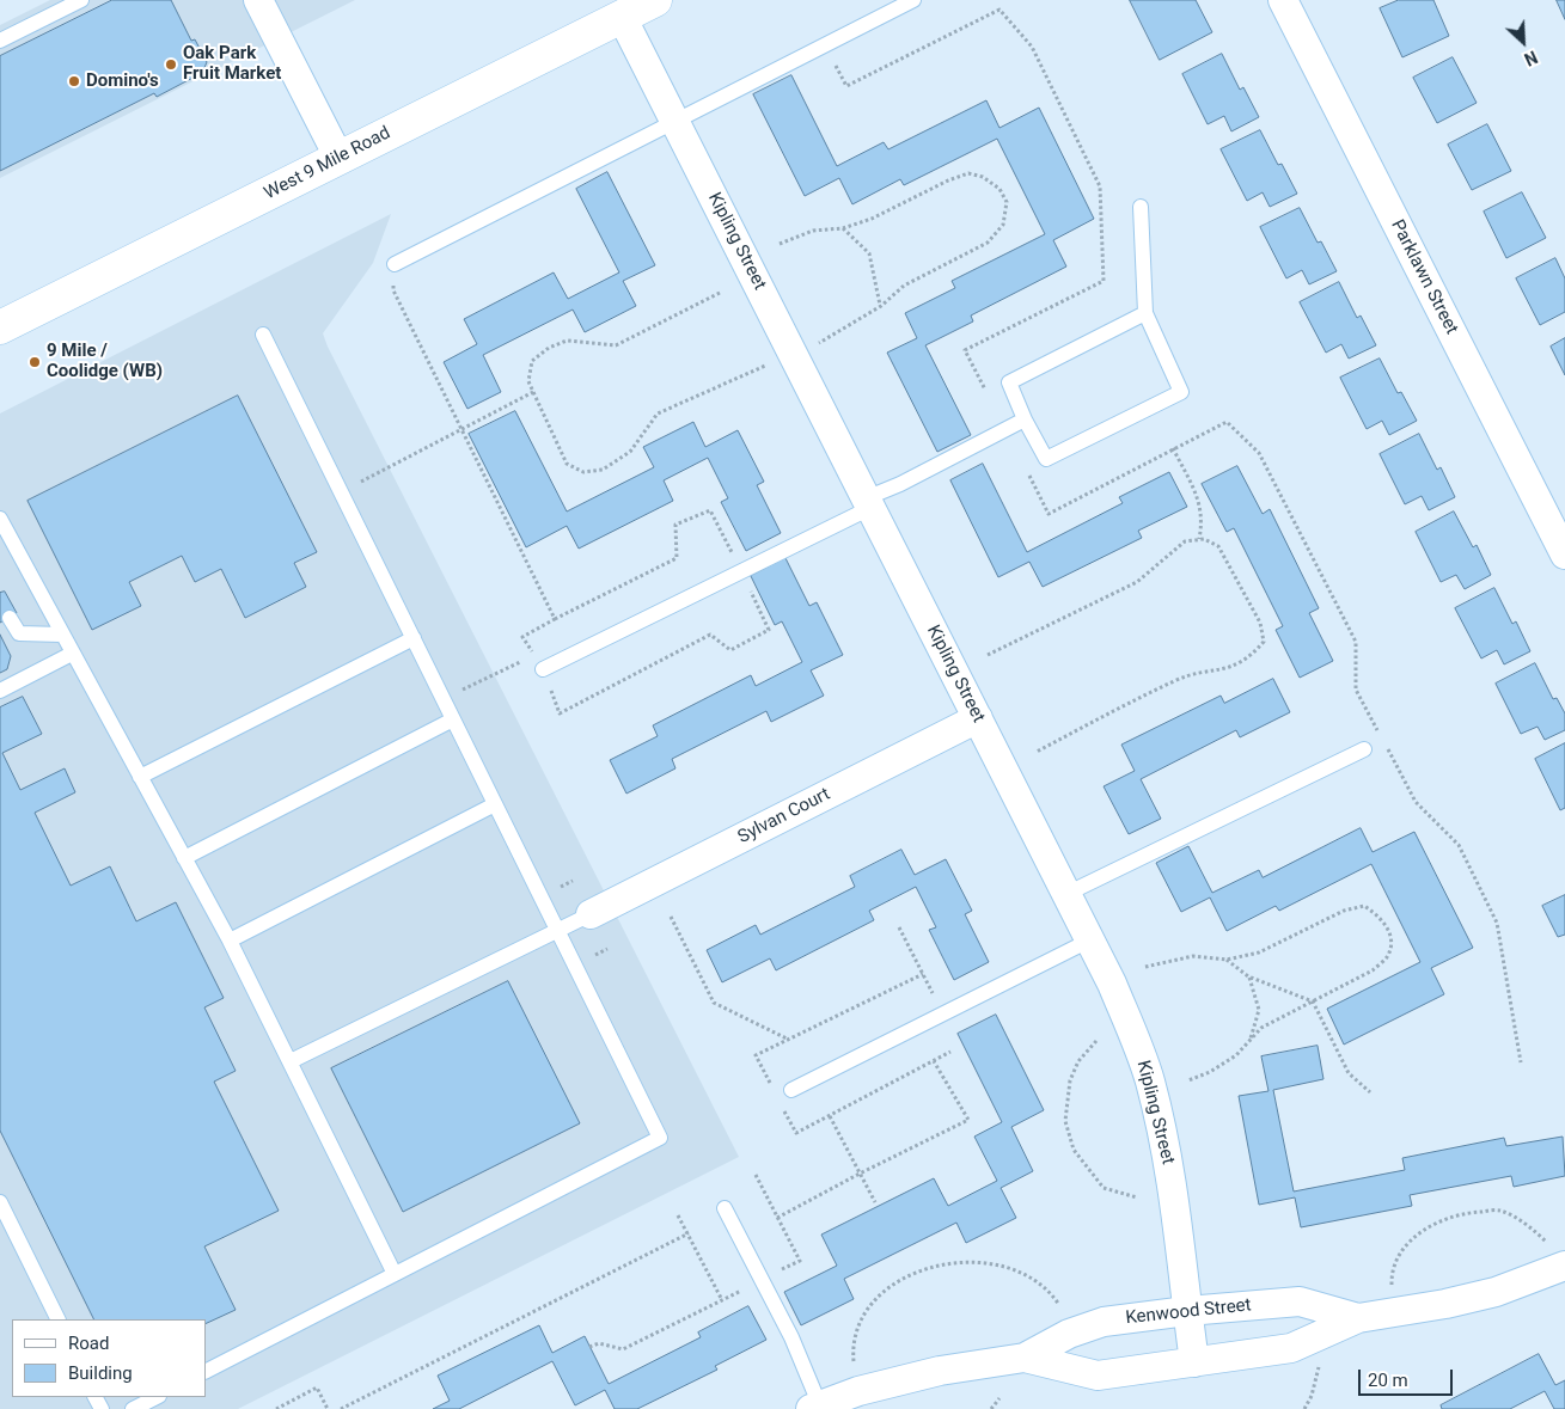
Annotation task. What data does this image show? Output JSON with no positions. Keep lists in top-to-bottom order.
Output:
{
  "streets": {
    "main road": ["West 9 Mile Road"],
    "street": [
      "Kipling Street",
      "Parklawn Street",
      "Sylvan Court",
      "Kenwood Street"
    ]
  },
  "crossings": [
    ["West 9 Mile Road", "Kipling Street"],
    ["Kipling Street", "Sylvan Court"],
    ["Kipling Street", "Kenwood Street"]
  ],
  "places": ["Oak Park Fruit Market", "Domino's", "9 Mile / Coolidge (WB)"],
  "legend": ["Road", "Building"],
  "scale_bar": "20 m",
  "north": "bottom right"
}
